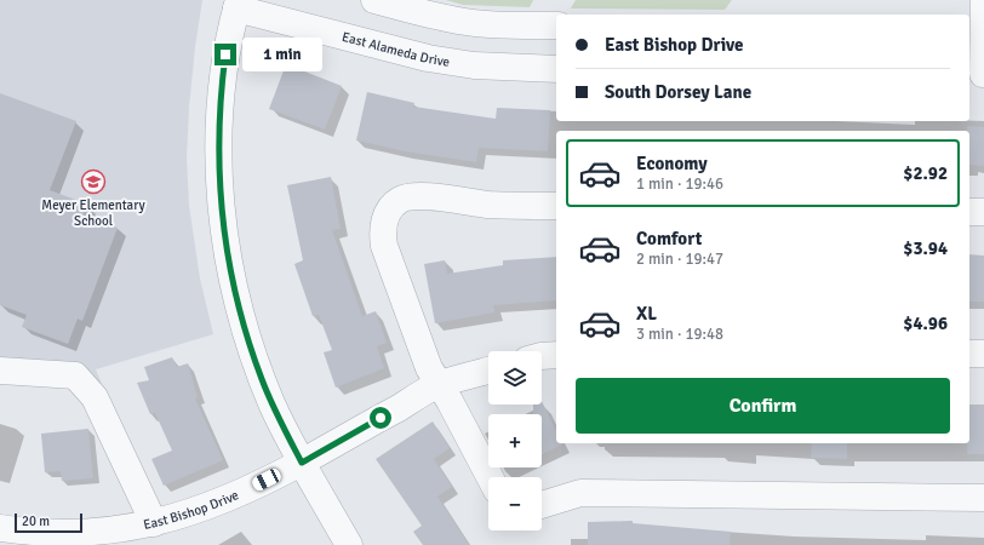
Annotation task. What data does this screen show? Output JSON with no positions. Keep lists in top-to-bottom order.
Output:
{
  "streets": {
    "street": ["East Alameda Drive", "East Bishop Drive"]
  },
  "places": {
    "school or university": ["Meyer Elementary School"]
  },
  "scale_bar": "20 m",
  "page": {
    "banner": ["East Bishop Drive", "South Dorsey Lane"],
    "bubble": "1 min",
    "list": [
      {
        "name": "Economy",
        "note": "1 min · 19:46",
        "value": "$2.92"
      },
      {
        "name": "Comfort",
        "note": "2 min · 19:47",
        "value": "$3.94"
      },
      {
        "name": "XL",
        "note": "3 min · 19:48",
        "value": "$4.96"
      }
    ],
    "map_buttons": ["+", "−"],
    "buttons": "Confirm",
    "scale": "20 m"
  }
}
